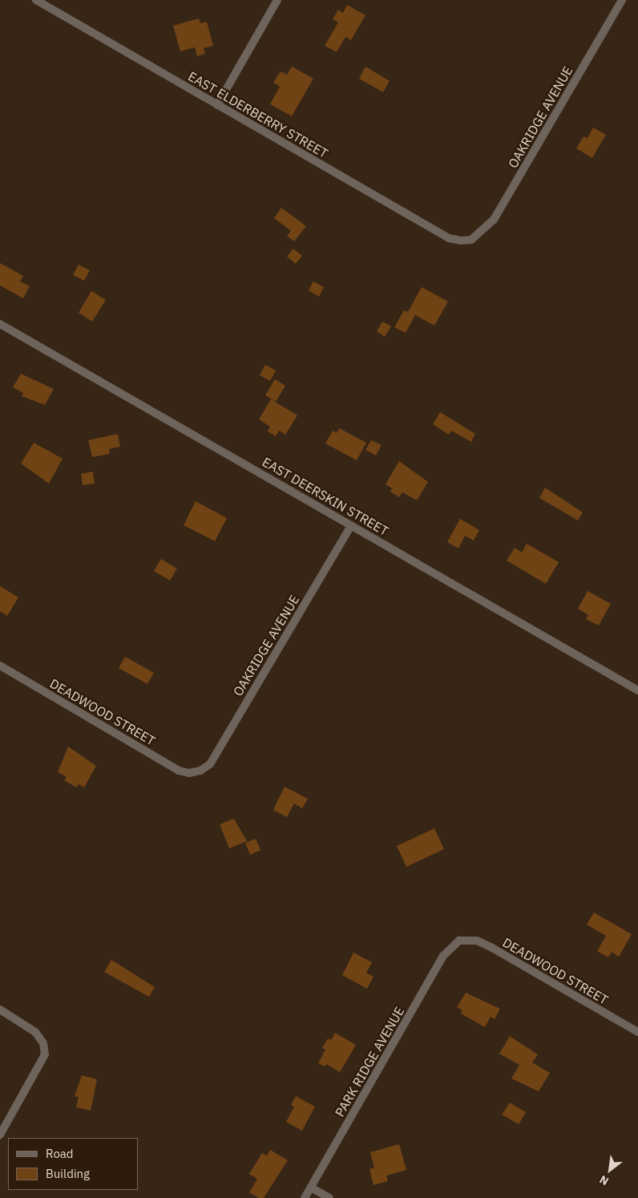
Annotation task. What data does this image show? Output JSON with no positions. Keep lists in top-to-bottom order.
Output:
{
  "streets": {
    "street": [
      "EAST ELDERBERRY STREET",
      "OAKRIDGE AVENUE",
      "EAST DEERSKIN STREET",
      "DEADWOOD STREET",
      "PARK RIDGE AVENUE"
    ]
  },
  "crossings": [
    ["EAST ELDERBERRY STREET", "OAKRIDGE AVENUE"],
    ["OAKRIDGE AVENUE", "EAST DEERSKIN STREET"],
    ["OAKRIDGE AVENUE", "DEADWOOD STREET"],
    ["DEADWOOD STREET", "PARK RIDGE AVENUE"]
  ],
  "legend": ["Road", "Building"],
  "north": "bottom left"
}
